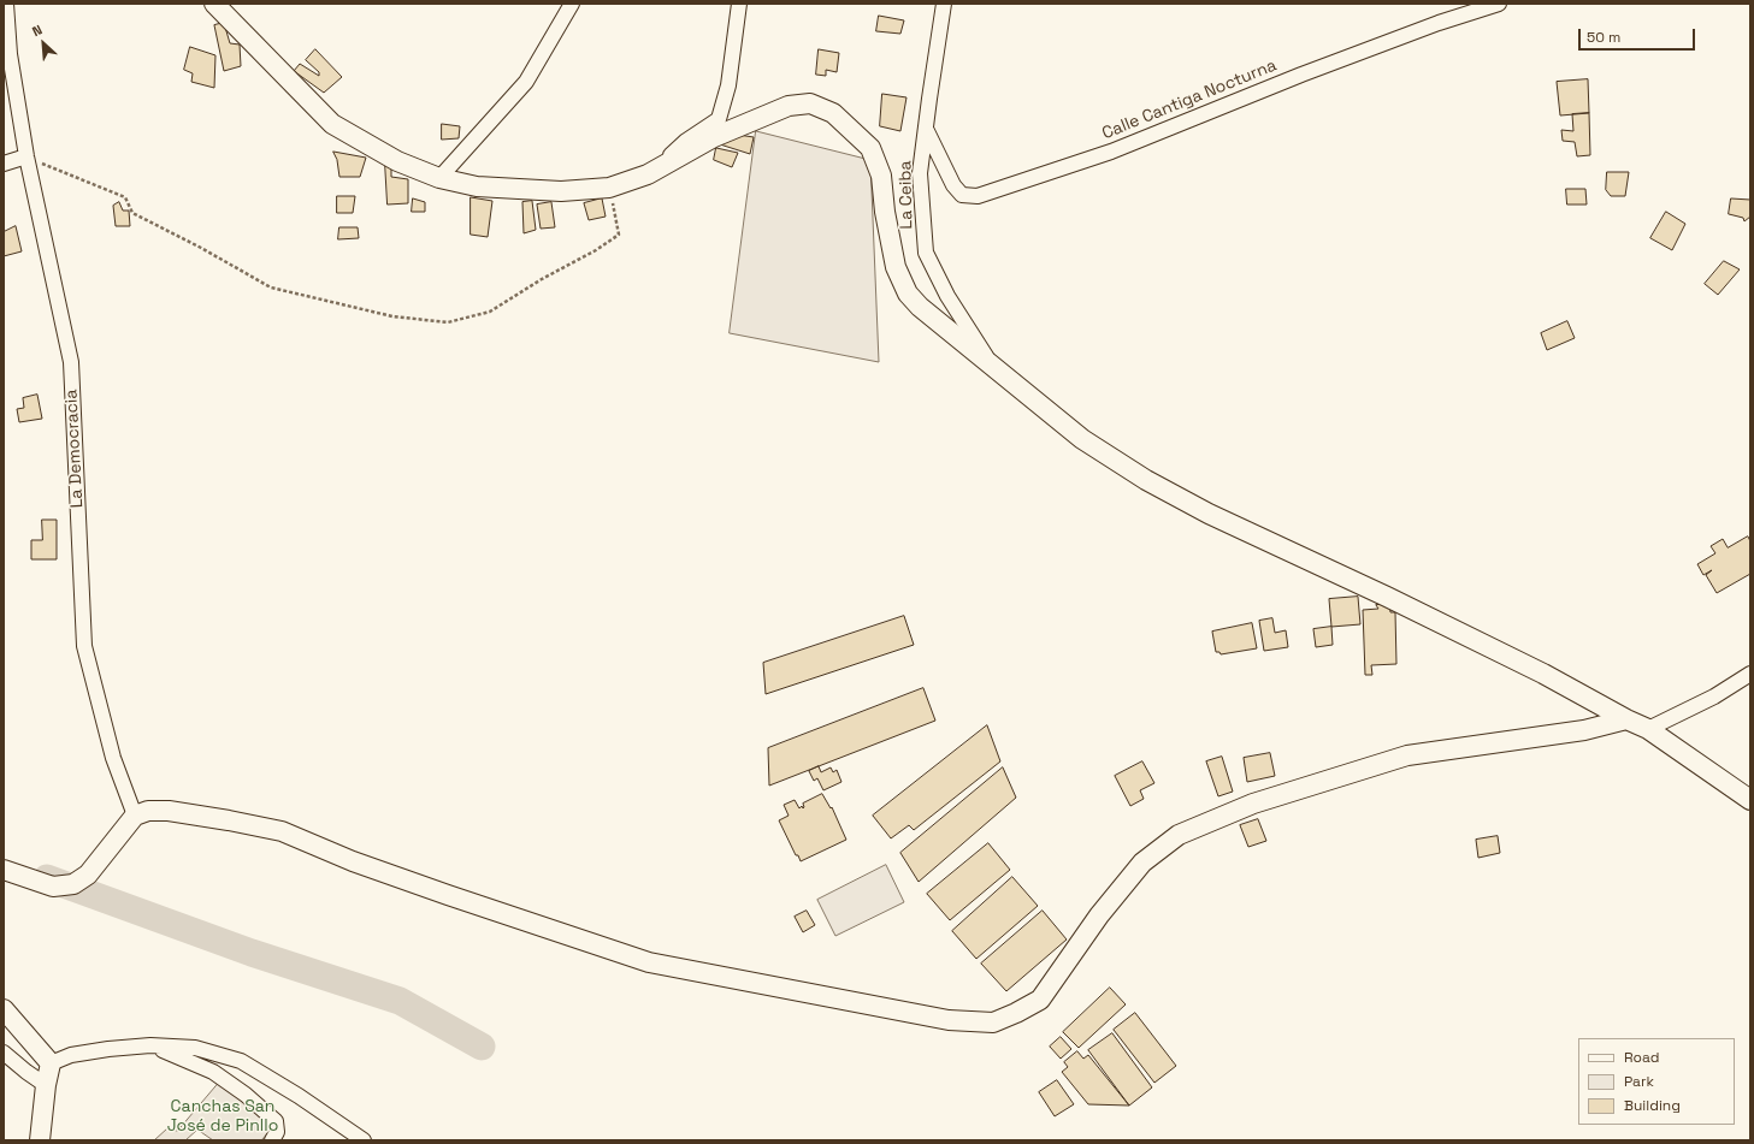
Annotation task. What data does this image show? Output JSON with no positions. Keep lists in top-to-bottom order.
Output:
{
  "streets": {
    "street": ["Calle Cantiga Nocturna", "La Ceiba", "La Democracia"]
  },
  "crossings": [
    ["Calle Cantiga Nocturna", "La Ceiba"]
  ],
  "parks": ["Canchas San José de Pinllo"],
  "legend": ["Road", "Park", "Building"],
  "scale_bar": "50 m",
  "north": "top left"
}
